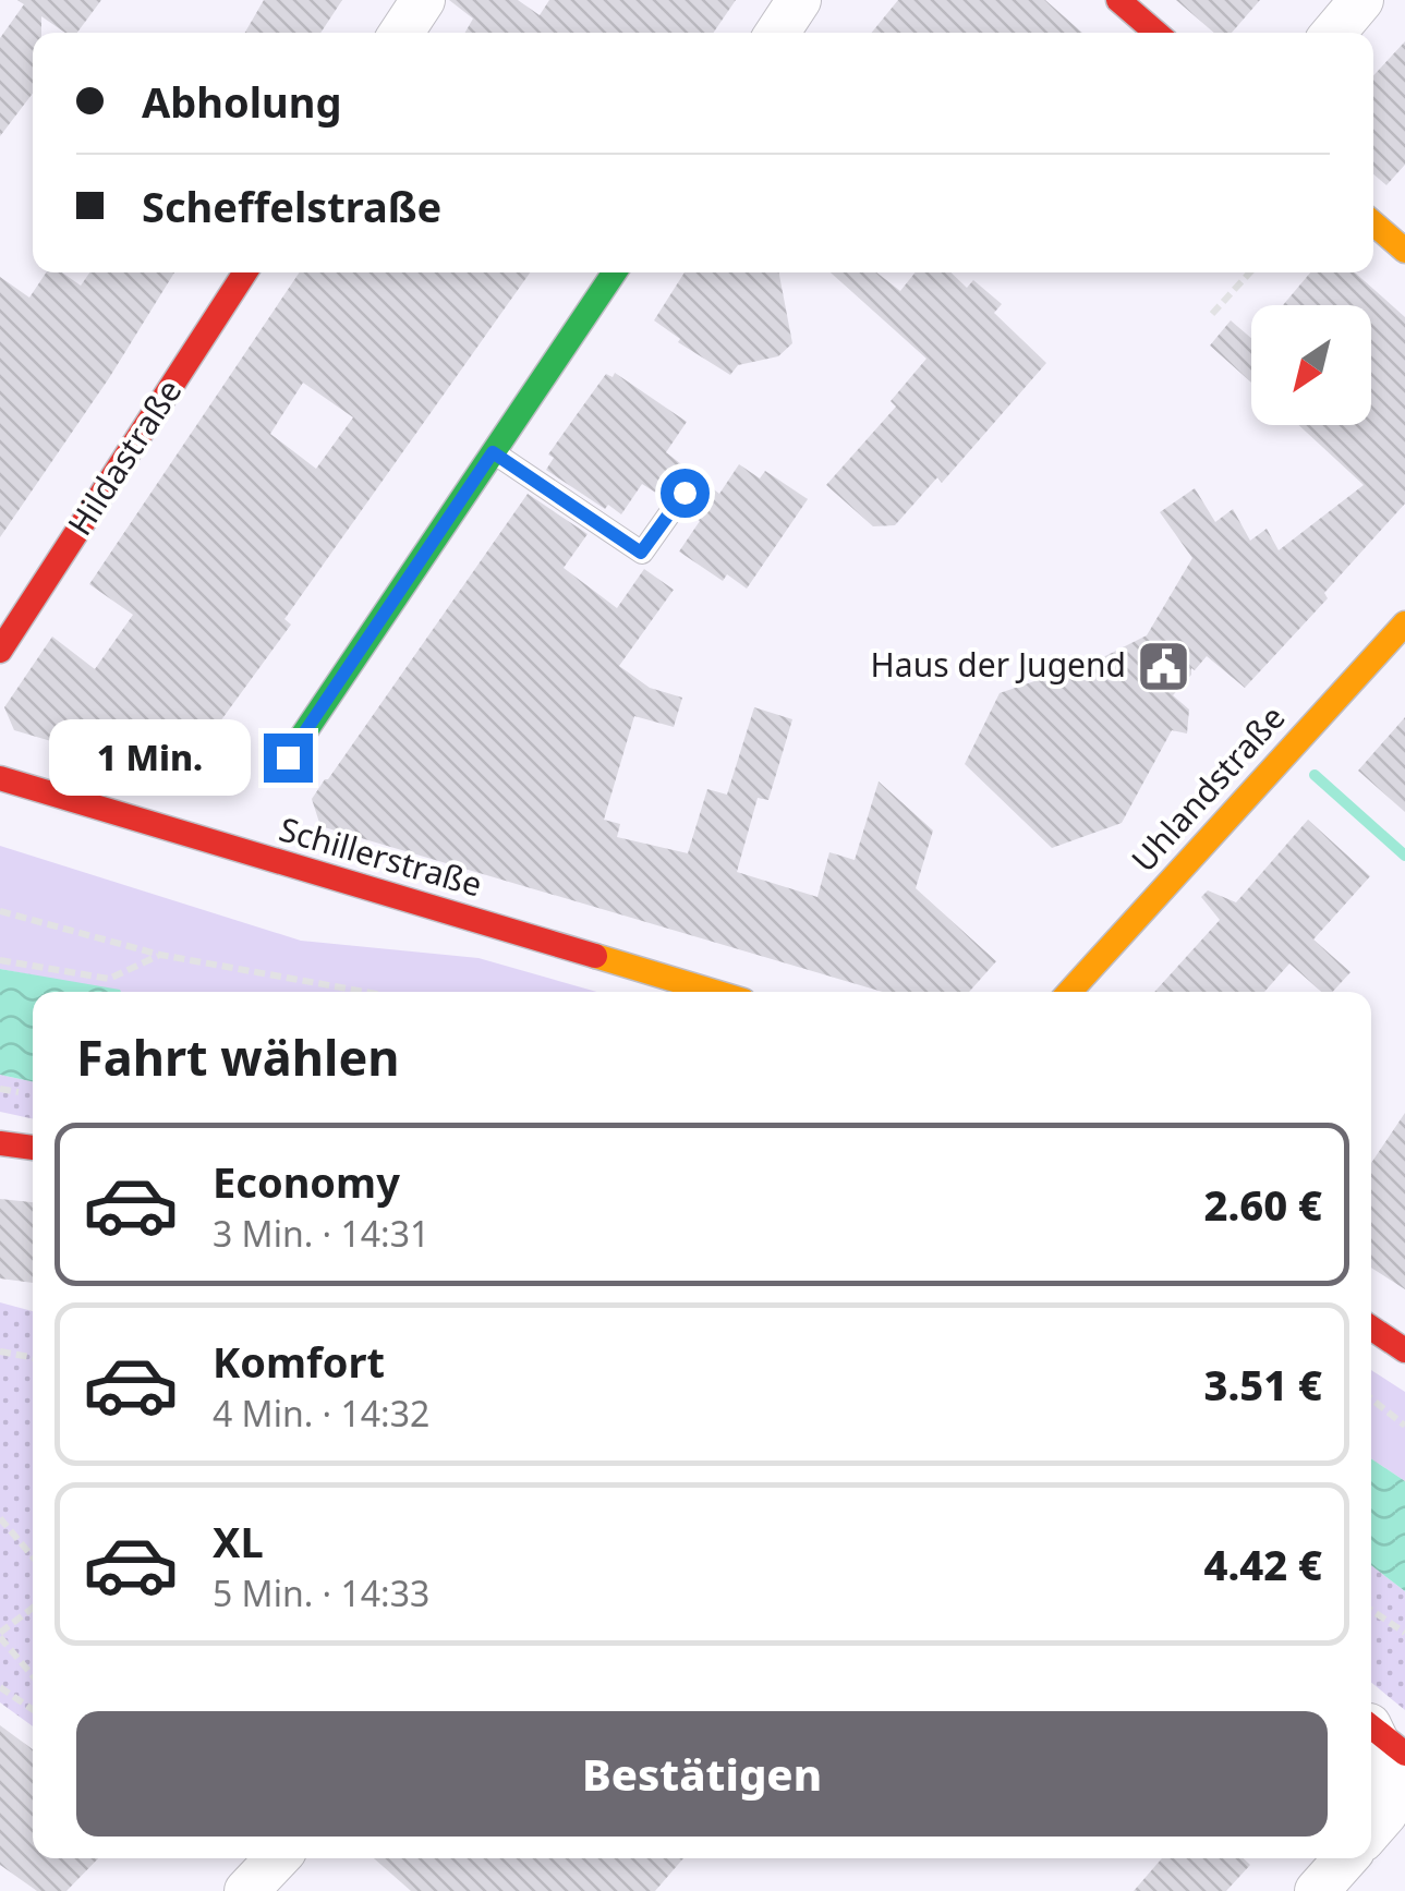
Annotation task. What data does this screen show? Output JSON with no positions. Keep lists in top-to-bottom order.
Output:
{
  "streets": {
    "street": ["Hildastraße", "Uhlandstraße", "Schillerstraße"]
  },
  "places": {
    "public building": ["Haus der Jugend"]
  },
  "north": "bottom left",
  "page": {
    "banner": ["Abholung", "Scheffelstraße"],
    "bubble": "1 Min.",
    "heading": "Fahrt wählen",
    "list": [
      {
        "name": "Economy",
        "note": "3 Min. · 14:31",
        "value": "2.60 €"
      },
      {
        "name": "Komfort",
        "note": "4 Min. · 14:32",
        "value": "3.51 €"
      },
      {
        "name": "XL",
        "note": "5 Min. · 14:33",
        "value": "4.42 €"
      }
    ],
    "buttons": "Bestätigen"
  }
}
